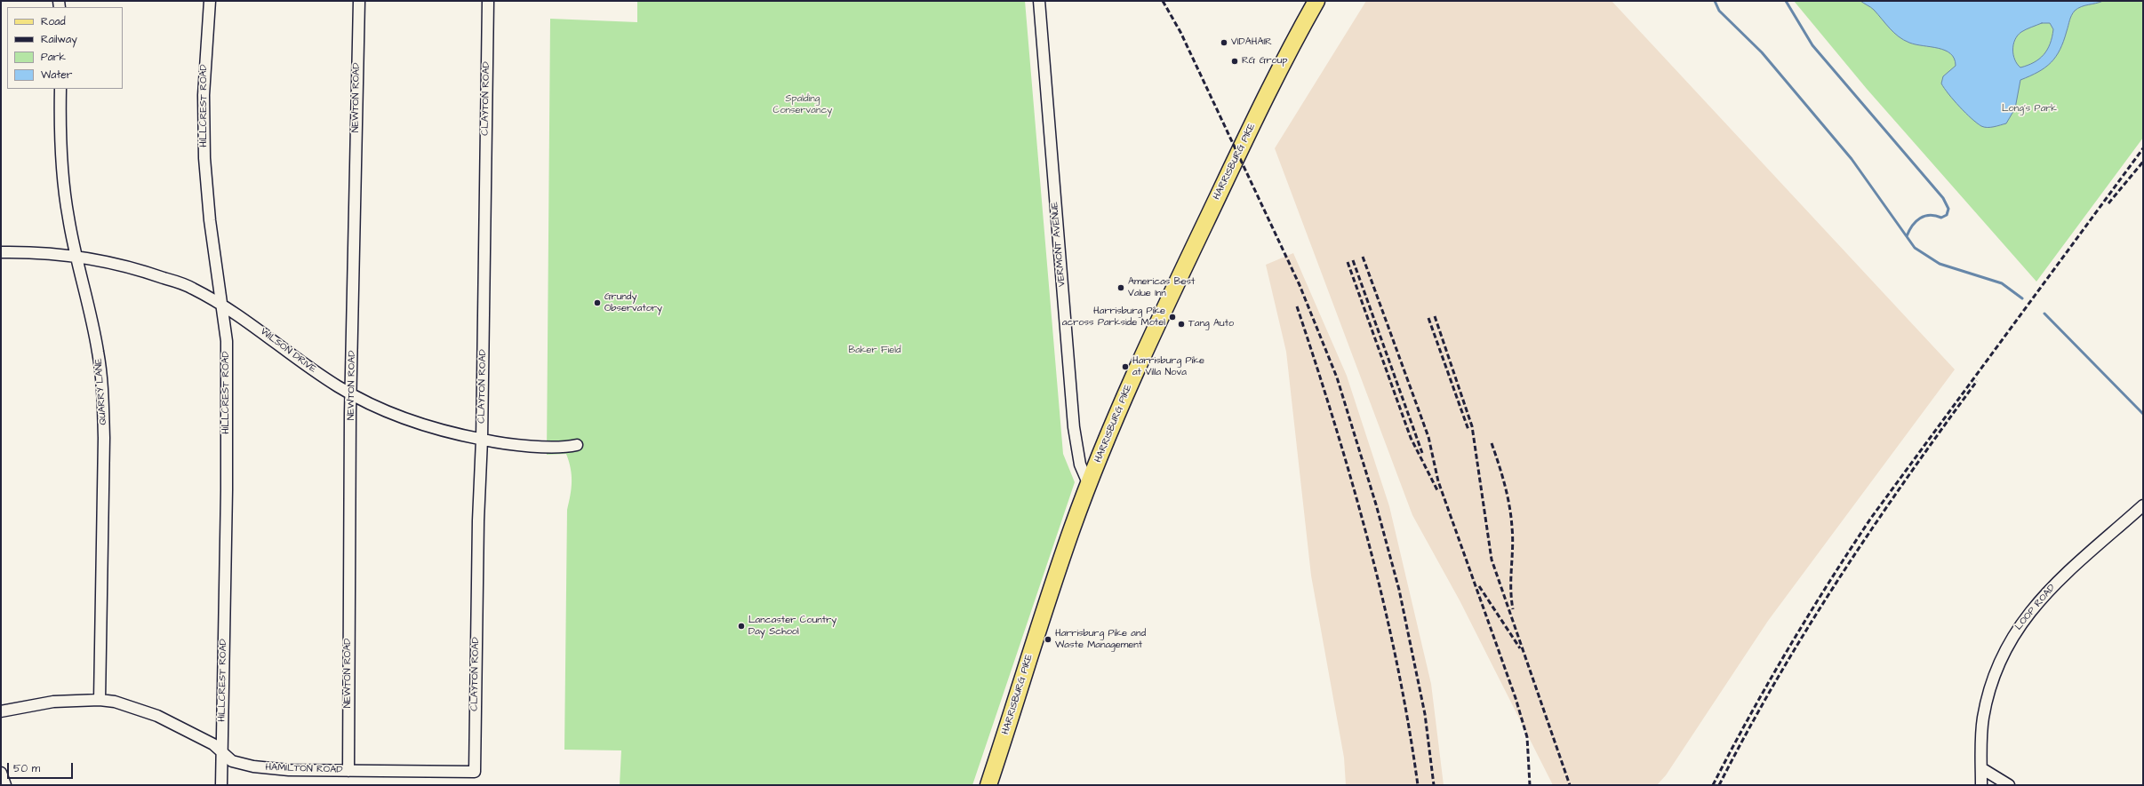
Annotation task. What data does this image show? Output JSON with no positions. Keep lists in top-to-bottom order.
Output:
{
  "streets": {
    "main road": ["HARRISBURG PIKE"],
    "street": [
      "NEWTON ROAD",
      "CLAYTON ROAD",
      "HILLCREST ROAD",
      "VERMONT AVENUE",
      "WILSON DRIVE",
      "QUARRY LANE",
      "LOOP ROAD",
      "HAMILTON ROAD"
    ]
  },
  "crossings": [
    ["NEWTON ROAD", "WILSON DRIVE"],
    ["NEWTON ROAD", "HAMILTON ROAD"],
    ["CLAYTON ROAD", "WILSON DRIVE"],
    ["CLAYTON ROAD", "HAMILTON ROAD"],
    ["HILLCREST ROAD", "WILSON DRIVE"],
    ["HILLCREST ROAD", "HAMILTON ROAD"],
    ["HARRISBURG PIKE", "VERMONT AVENUE"],
    ["WILSON DRIVE", "QUARRY LANE"],
    ["QUARRY LANE", "HAMILTON ROAD"]
  ],
  "parks": ["Spalding Conservancy", "Long's Park", "Baker Field"],
  "places": [
    "VIDAHAIR",
    "RG Group",
    "Americas Best Value Inn",
    "Grundy Observatory",
    "Harrisburg Pike across Parkside Motel",
    "Tang Auto",
    "Harrisburg Pike at Villa Nova",
    "Lancaster Country Day School",
    "Harrisburg Pike and Waste Management"
  ],
  "legend": [
    "Road",
    "Railway",
    "Park",
    "Water"
  ],
  "scale_bar": "50 m"
}
